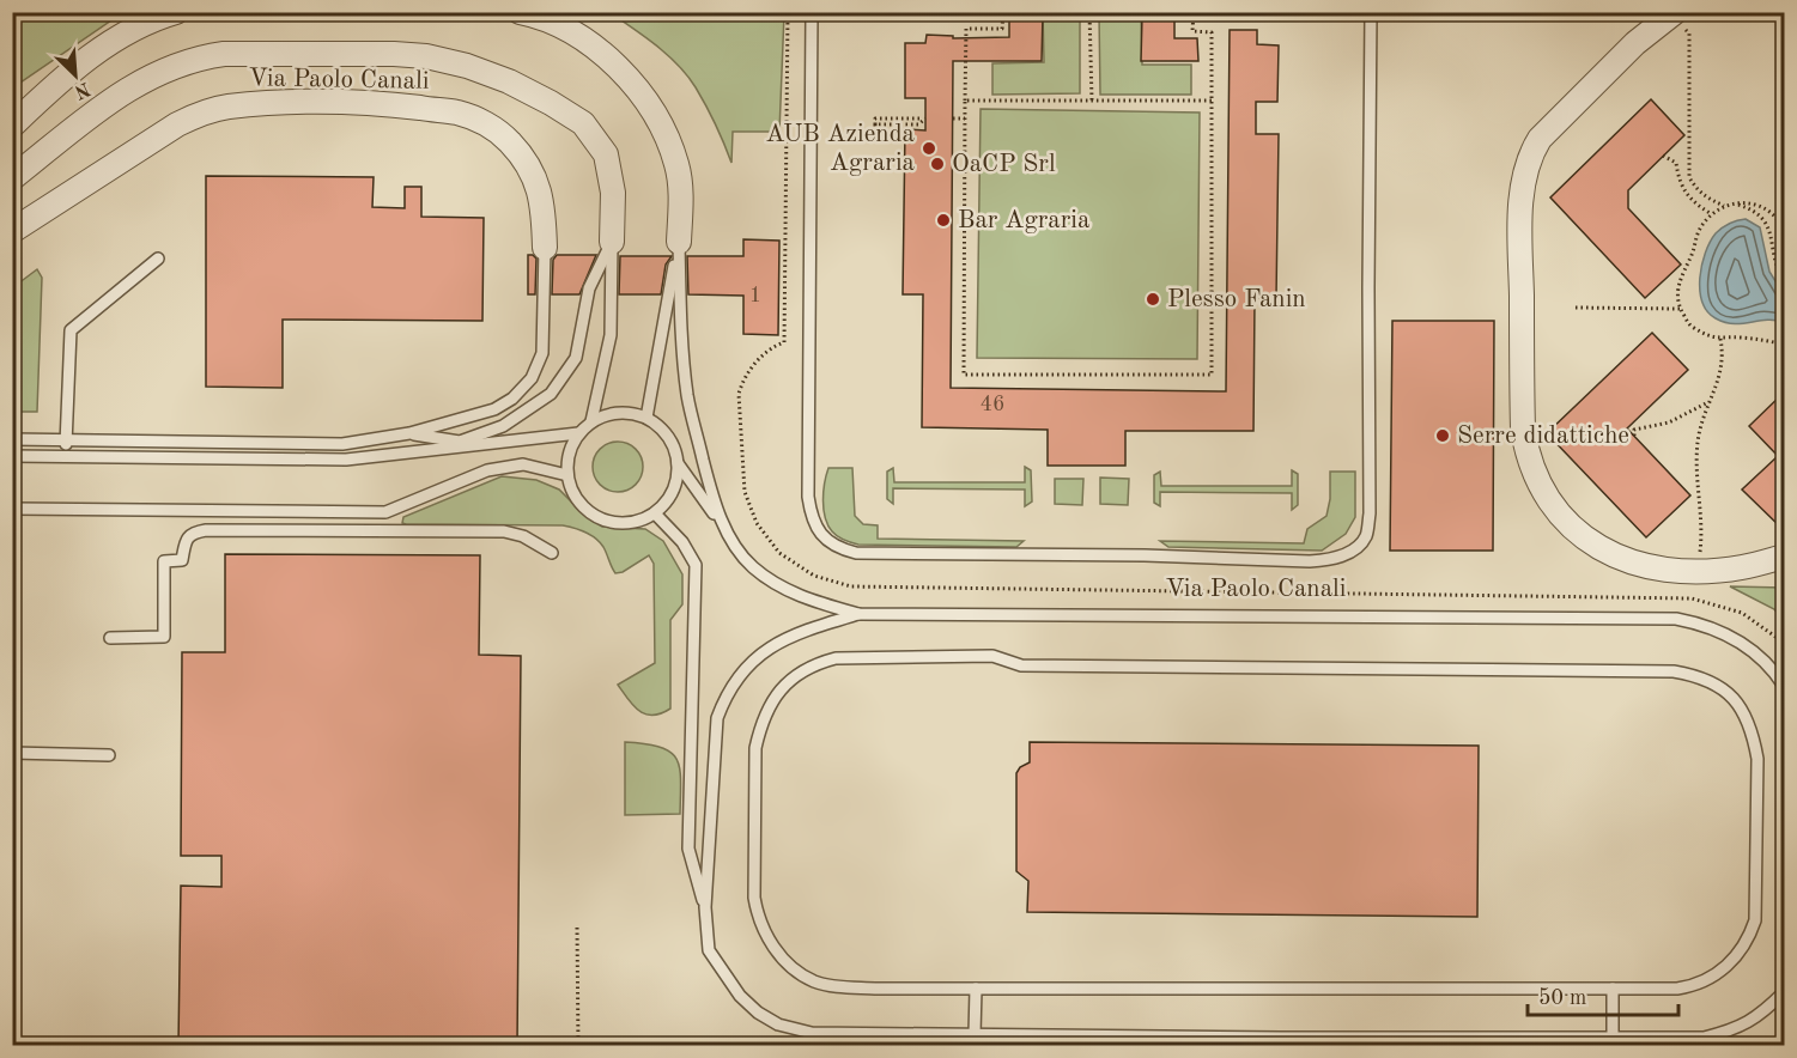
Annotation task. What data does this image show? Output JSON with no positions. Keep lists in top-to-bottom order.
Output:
{
  "streets": {
    "street": ["Via Paolo Canali"]
  },
  "places": [
    "AUB Azienda Agraria",
    "OaCP Srl",
    "Bar Agraria",
    "Plesso Fanin",
    "Serre didattiche"
  ],
  "house_numbers": ["1", "46"],
  "scale_bar": "50 m",
  "north": "bottom right"
}
